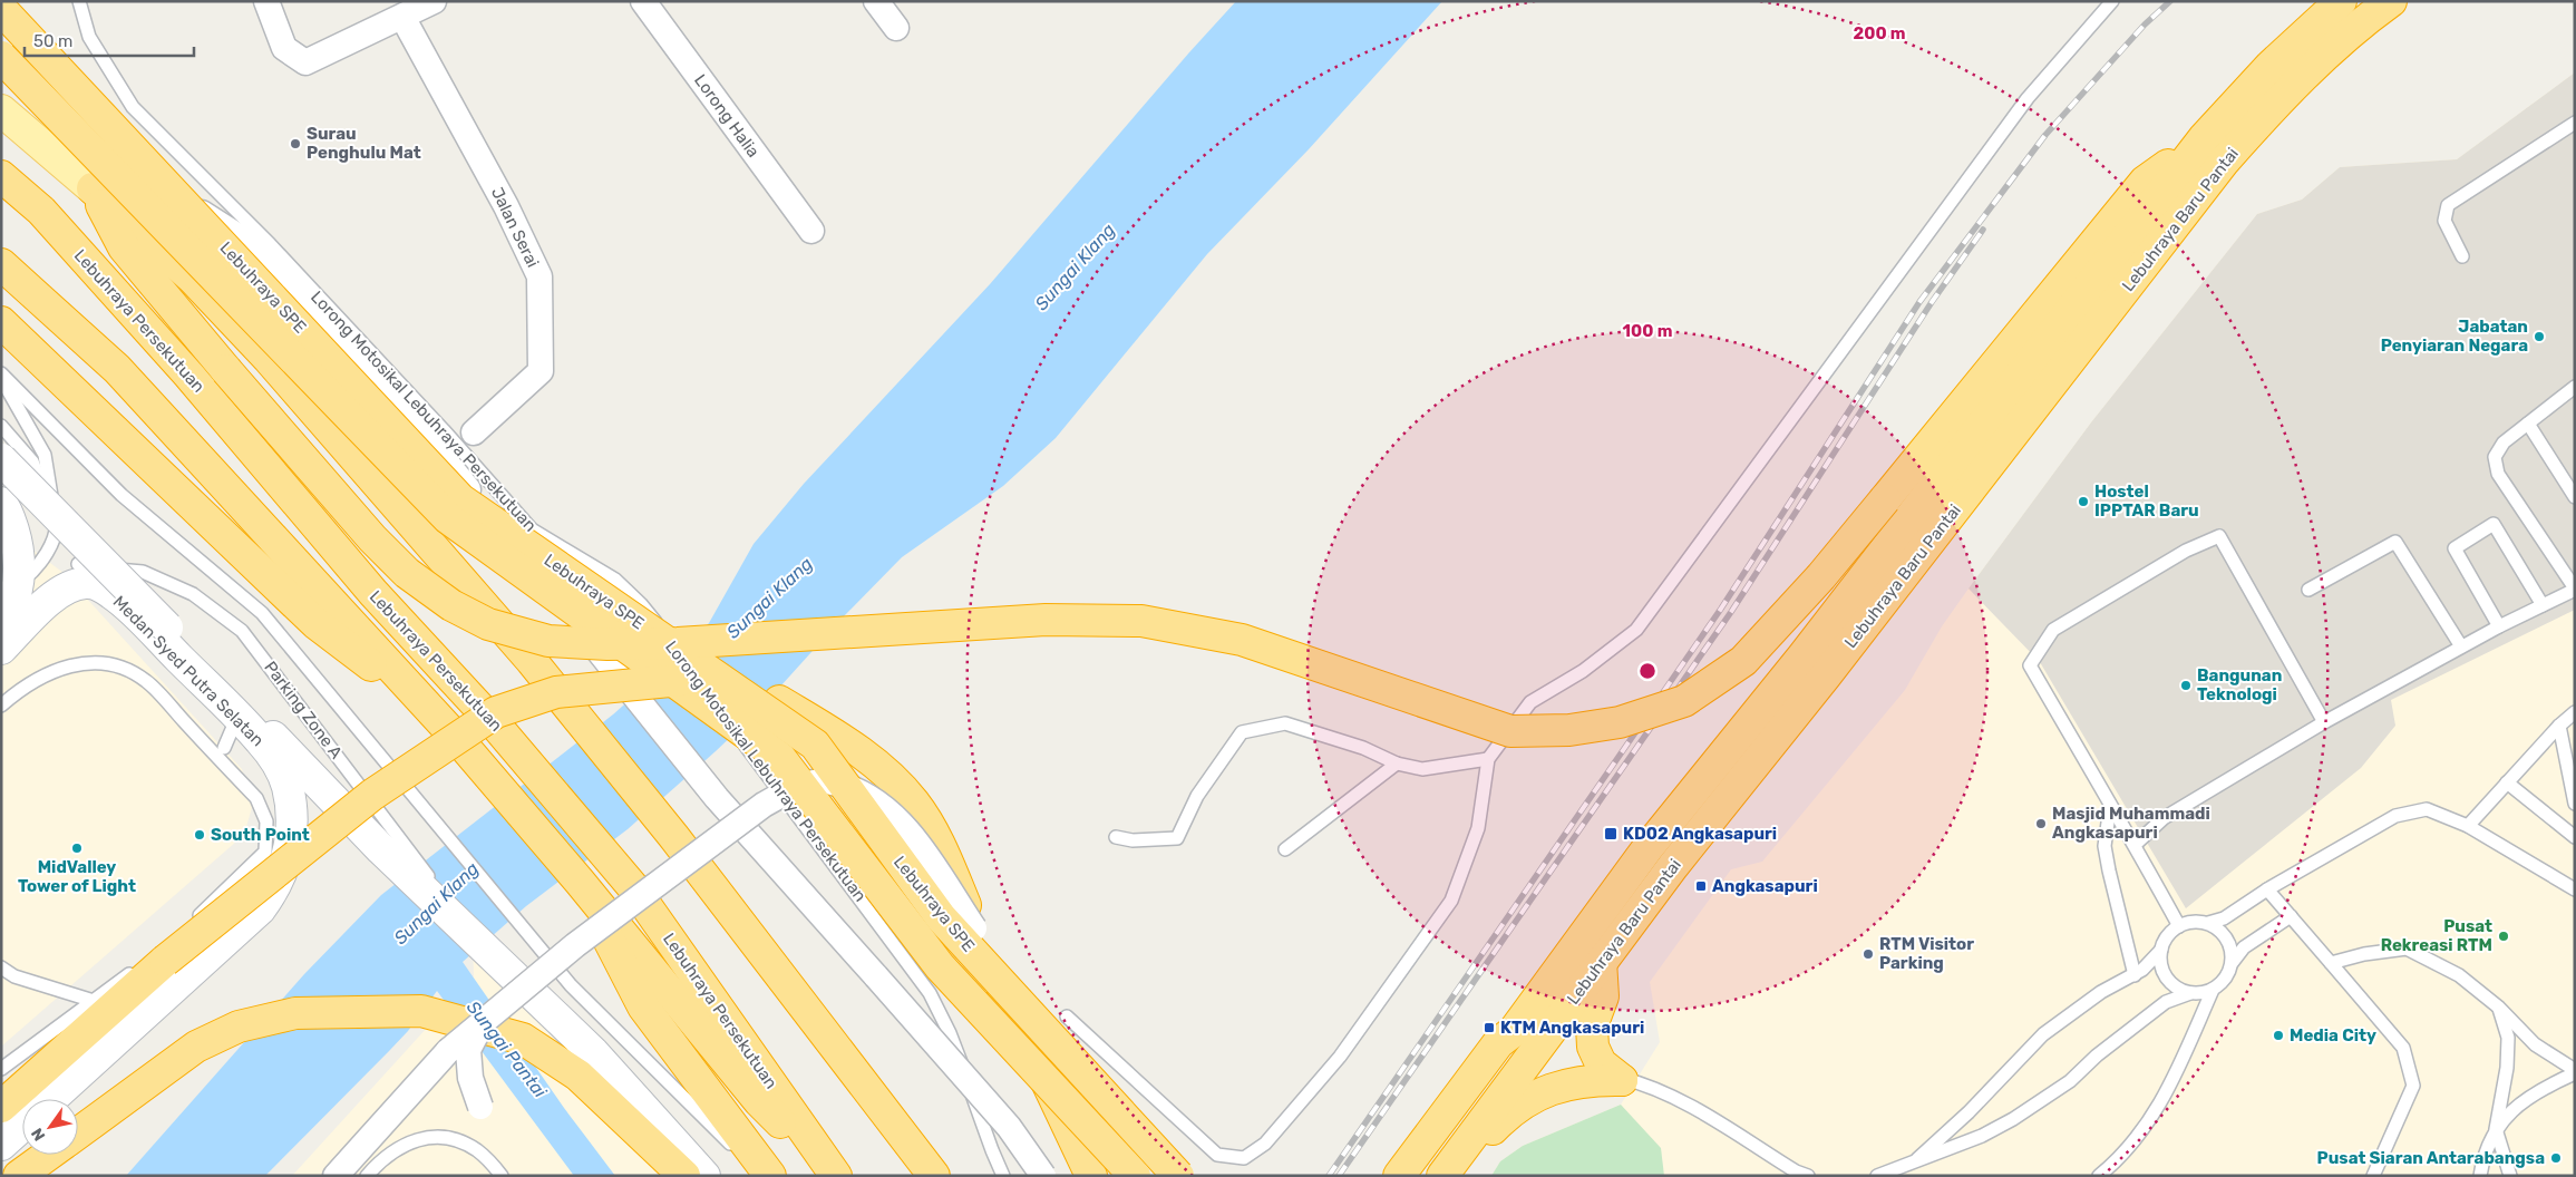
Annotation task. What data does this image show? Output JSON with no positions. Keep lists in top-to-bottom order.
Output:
{
  "streets": {
    "highway": ["Lebuhraya Baru Pantai", "Lebuhraya SPE", "Lebuhraya Persekutuan"],
    "street": ["Lorong Halia", "Jalan Serai", "Medan Syed Putra Selatan"],
    "lane": ["Lorong Motosikal Lebuhraya Persekutuan", "Parking Zone A"]
  },
  "water": ["Sungai Klang", "Sungai Pantai"],
  "places": {
    "other": [
      "Surau Penghulu Mat",
      "Jabatan Penyiaran Negara",
      "Hostel IPPTAR Baru",
      "Bangunan Teknologi",
      "Masjid Muhammadi Angkasapuri",
      "South Point",
      "MidValley Tower of Light",
      "Pusat Rekreasi RTM",
      "RTM Visitor Parking",
      "Media City",
      "Pusat Siaran Antarabangsa"
    ],
    "transit": ["KD02 Angkasapuri", "Angkasapuri", "KTM Angkasapuri"]
  },
  "scale_bar": "50 m",
  "north": "bottom left",
  "rings": ["200 m", "100 m"]
}
